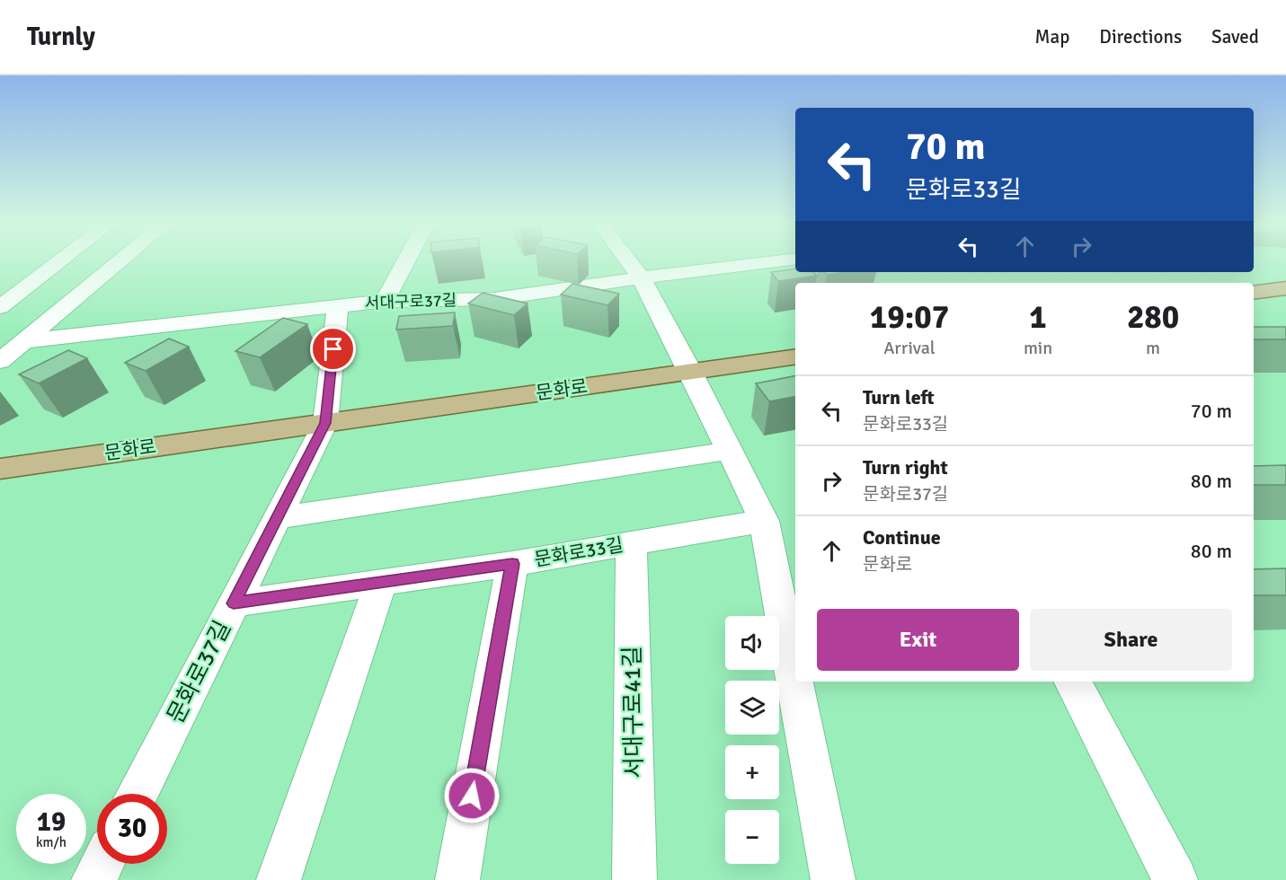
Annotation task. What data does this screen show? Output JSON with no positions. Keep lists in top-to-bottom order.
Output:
{
  "streets": {
    "main road": ["문화로"],
    "street": [
      "서대구로37길",
      "문화로33길",
      "문화로37길",
      "서대구로41길"
    ]
  },
  "crossings": [
    ["문화로", "문화로37길"],
    ["문화로33길", "문화로37길"],
    ["문화로33길", "서대구로41길"]
  ],
  "page": {
    "header": "Turnly",
    "nav": ["Map", "Directions", "Saved"],
    "turn": ["70 m", "문화로33길"],
    "eta": [
      "19:07",
      "Arrival",
      "1",
      "min",
      "280",
      "m"
    ],
    "list": [
      {
        "name": "Turn left",
        "note": "문화로33길",
        "value": "70 m"
      },
      {
        "name": "Turn right",
        "note": "문화로37길",
        "value": "80 m"
      },
      {
        "name": "Continue",
        "note": "문화로",
        "value": "80 m"
      }
    ],
    "buttons": ["Exit", "Share"],
    "map_buttons": ["+", "−"],
    "speed": "19 km/h",
    "limit": "30"
  }
}
